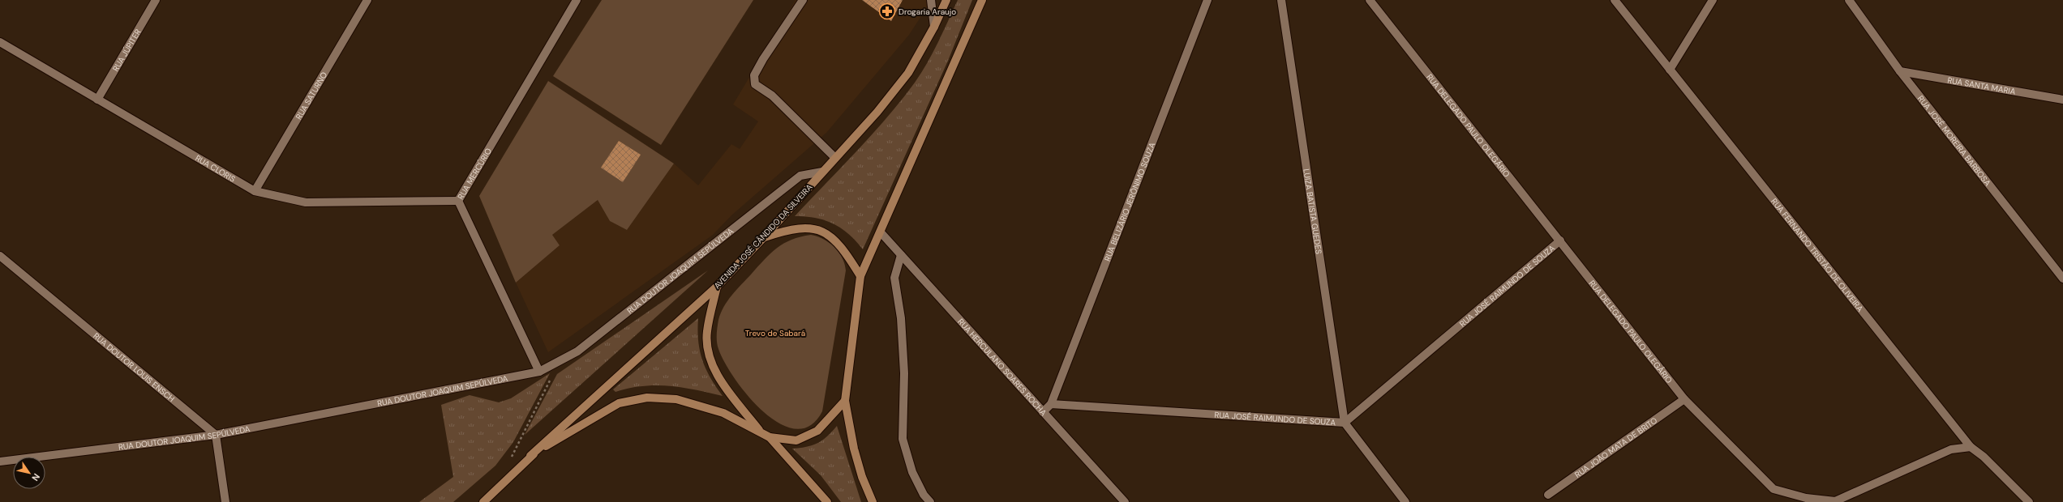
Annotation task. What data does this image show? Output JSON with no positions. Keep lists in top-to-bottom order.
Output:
{
  "streets": {
    "main road": ["AVENIDA JOSÉ CÂNDIDO DA SILVEIRA"],
    "street": [
      "RUA JÚPITER",
      "RUA SANTA MARIA",
      "RUA SATURNO",
      "RUA DELEGADO PAULO OLEGÁRIO",
      "RUA JOSÉ MOREIRA BARBOSA",
      "RUA CLORIS",
      "RUA MERCÚRIO",
      "RUA BELIZÁRIO JERÔNIMO SOUZA",
      "LUIZA BATISTA GUEDES",
      "RUA FERNANDO TRISTÃO DE OLIVEIRA",
      "RUA DOUTOR JOAQUIM SEPÚLVEDA",
      "RUA JOSÉ RAIMUNDO DE SOUZA",
      "RUA DOUTOR LOUIS ENSCH",
      "RUA HERCULANO SOARES ROCHA",
      "RUA JOÃO MATA DE BRITO"
    ]
  },
  "crossings": [
    ["RUA JÚPITER", "RUA CLORIS"],
    ["RUA SANTA MARIA", "RUA JOSÉ MOREIRA BARBOSA"],
    ["RUA SATURNO", "RUA CLORIS"],
    ["RUA DELEGADO PAULO OLEGÁRIO", "RUA FERNANDO TRISTÃO DE OLIVEIRA"],
    ["RUA DELEGADO PAULO OLEGÁRIO", "RUA JOSÉ RAIMUNDO DE SOUZA"],
    ["RUA DELEGADO PAULO OLEGÁRIO", "RUA JOÃO MATA DE BRITO"],
    ["RUA CLORIS", "RUA MERCÚRIO"],
    ["RUA MERCÚRIO", "RUA DOUTOR JOAQUIM SEPÚLVEDA"],
    ["RUA BELIZÁRIO JERÔNIMO SOUZA", "RUA JOSÉ RAIMUNDO DE SOUZA"],
    ["LUIZA BATISTA GUEDES", "RUA JOSÉ RAIMUNDO DE SOUZA"],
    ["AVENIDA JOSÉ CÂNDIDO DA SILVEIRA", "RUA DOUTOR JOAQUIM SEPÚLVEDA"],
    ["RUA DOUTOR JOAQUIM SEPÚLVEDA", "RUA DOUTOR LOUIS ENSCH"]
  ],
  "parks": ["Trevo de Sabará"],
  "places": {
    "pharmacy": ["Drogaria Araujo"]
  },
  "north": "bottom right"
}
